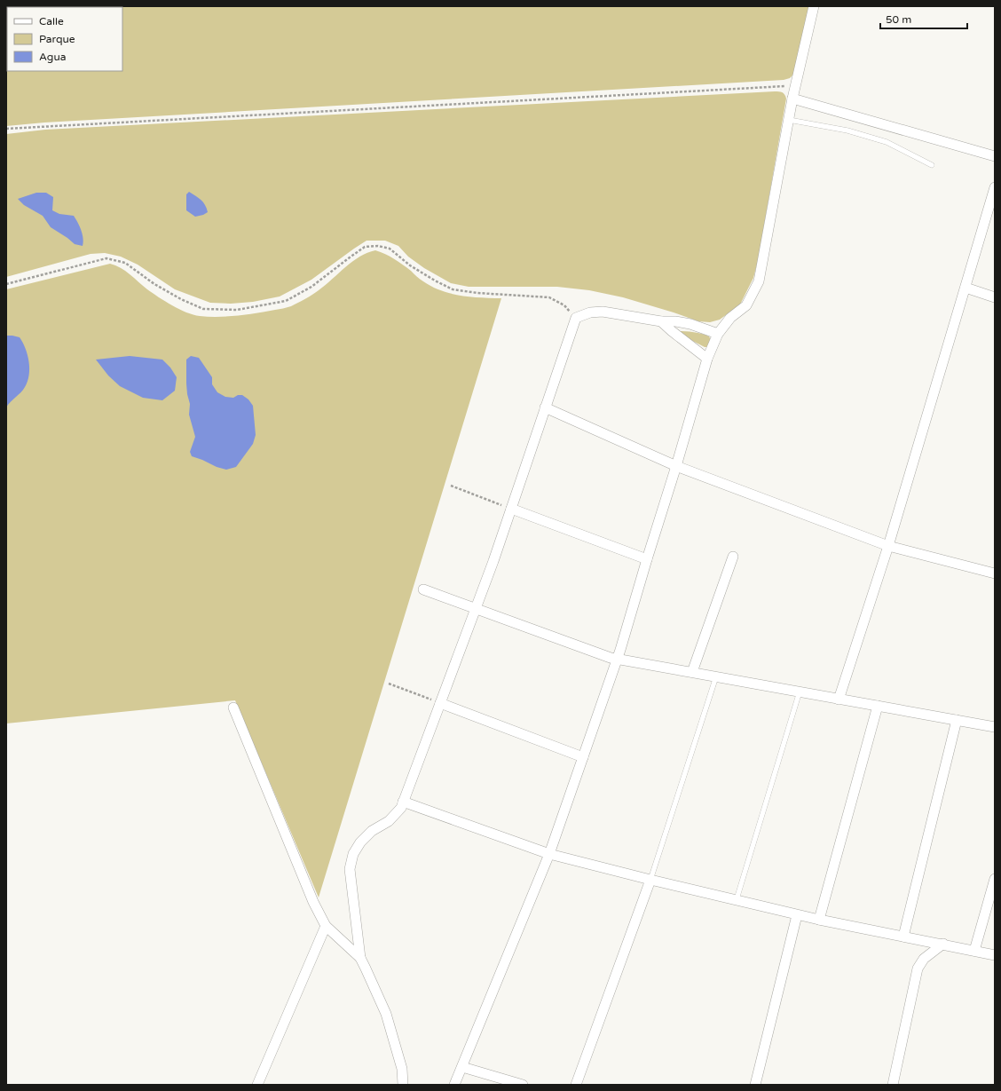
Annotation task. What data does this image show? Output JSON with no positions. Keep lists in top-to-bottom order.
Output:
{
  "legend": ["Calle", "Parque", "Agua"],
  "scale_bar": "50 m"
}
